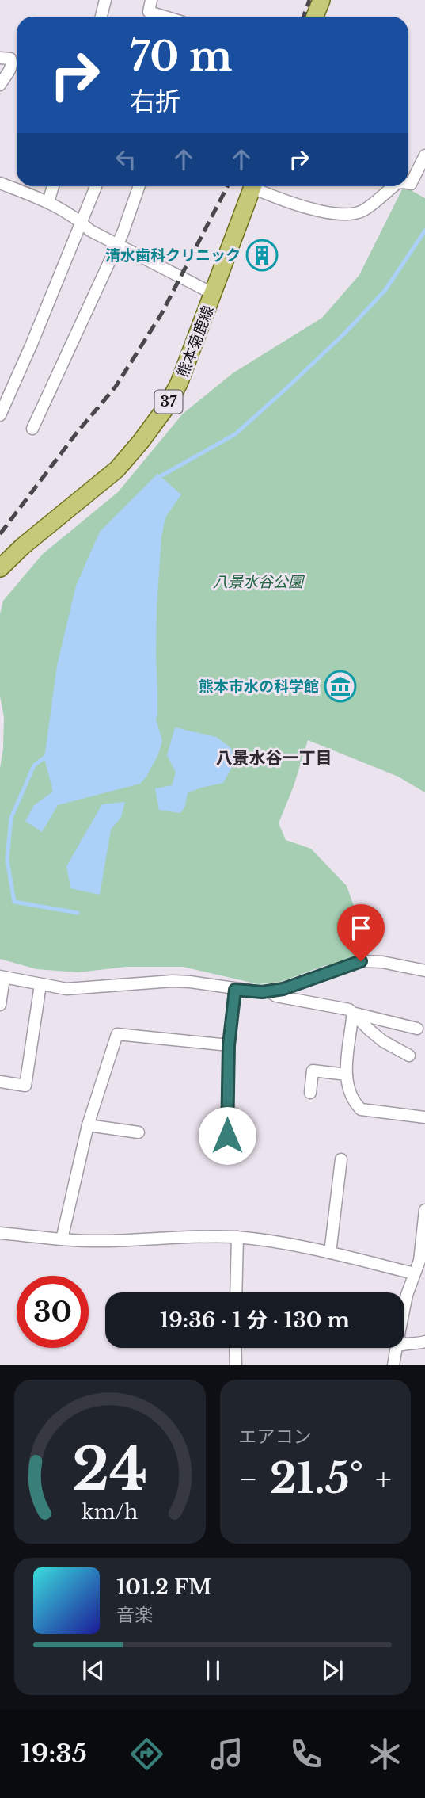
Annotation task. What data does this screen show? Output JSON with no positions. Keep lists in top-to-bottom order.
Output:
{
  "streets": {
    "main road": ["熊本菊鹿線", "37"]
  },
  "districts": ["八景水谷一丁目"],
  "parks": ["八景水谷公園"],
  "places": {
    "building": ["清水歯科クリニック"],
    "museum": ["熊本市水の科学館"]
  },
  "page": {
    "turn": ["70 m", "右折"],
    "limit": "30",
    "trip": "19:36 · 1 分 · 130 m",
    "tile": "エアコン",
    "heat": ["−", "21.5°", "+"],
    "song": ["101.2 FM", "音楽"],
    "tabs": "19:35",
    "gauge": ["24", "km/h"]
  }
}
